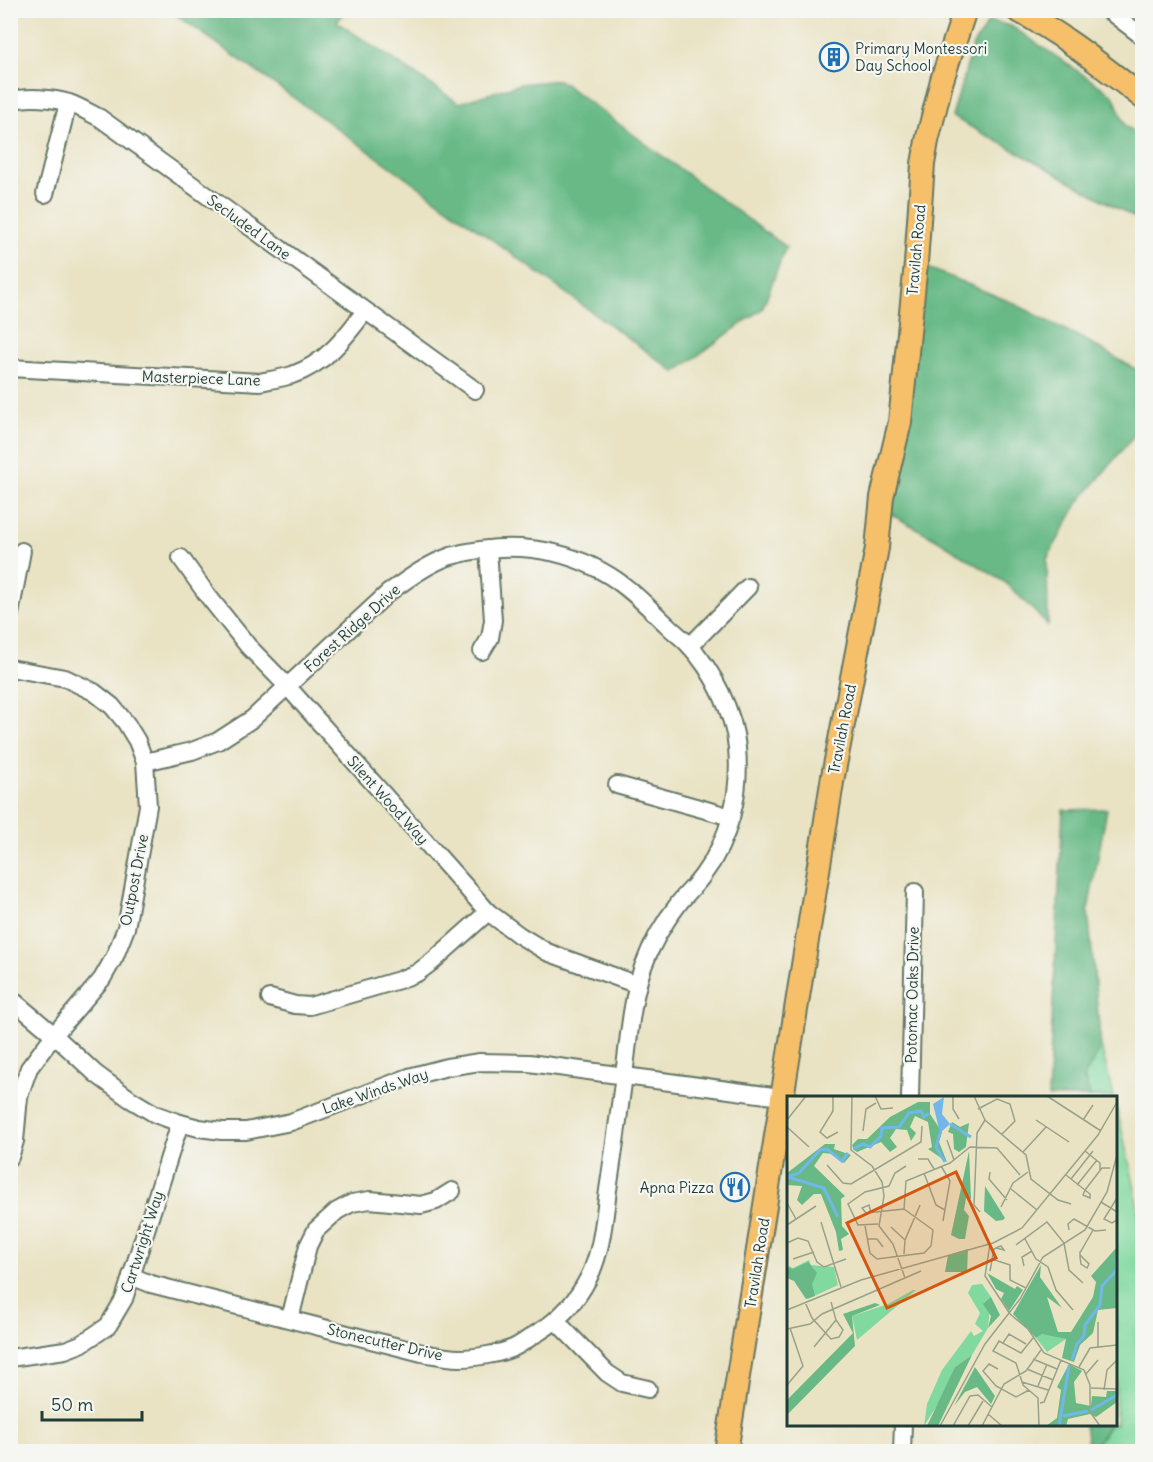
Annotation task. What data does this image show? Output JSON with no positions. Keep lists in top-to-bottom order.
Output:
{
  "streets": {
    "main road": ["Travilah Road"],
    "street": [
      "Secluded Lane",
      "Masterpiece Lane",
      "Forest Ridge Drive",
      "Silent Wood Way",
      "Outpost Drive",
      "Potomac Oaks Drive",
      "Lake Winds Way",
      "Cartwright Way",
      "Stonecutter Drive"
    ]
  },
  "crossings": [
    ["Secluded Lane", "Masterpiece Lane"],
    ["Travilah Road", "Lake Winds Way"],
    ["Forest Ridge Drive", "Silent Wood Way"],
    ["Forest Ridge Drive", "Outpost Drive"],
    ["Forest Ridge Drive", "Lake Winds Way"],
    ["Forest Ridge Drive", "Stonecutter Drive"],
    ["Outpost Drive", "Lake Winds Way"],
    ["Lake Winds Way", "Cartwright Way"],
    ["Lake Winds Way", "Stonecutter Drive"],
    ["Cartwright Way", "Stonecutter Drive"]
  ],
  "places": {
    "building": ["Primary Montessori Day School"],
    "restaurant": ["Apna Pizza"]
  },
  "scale_bar": "50 m"
}
